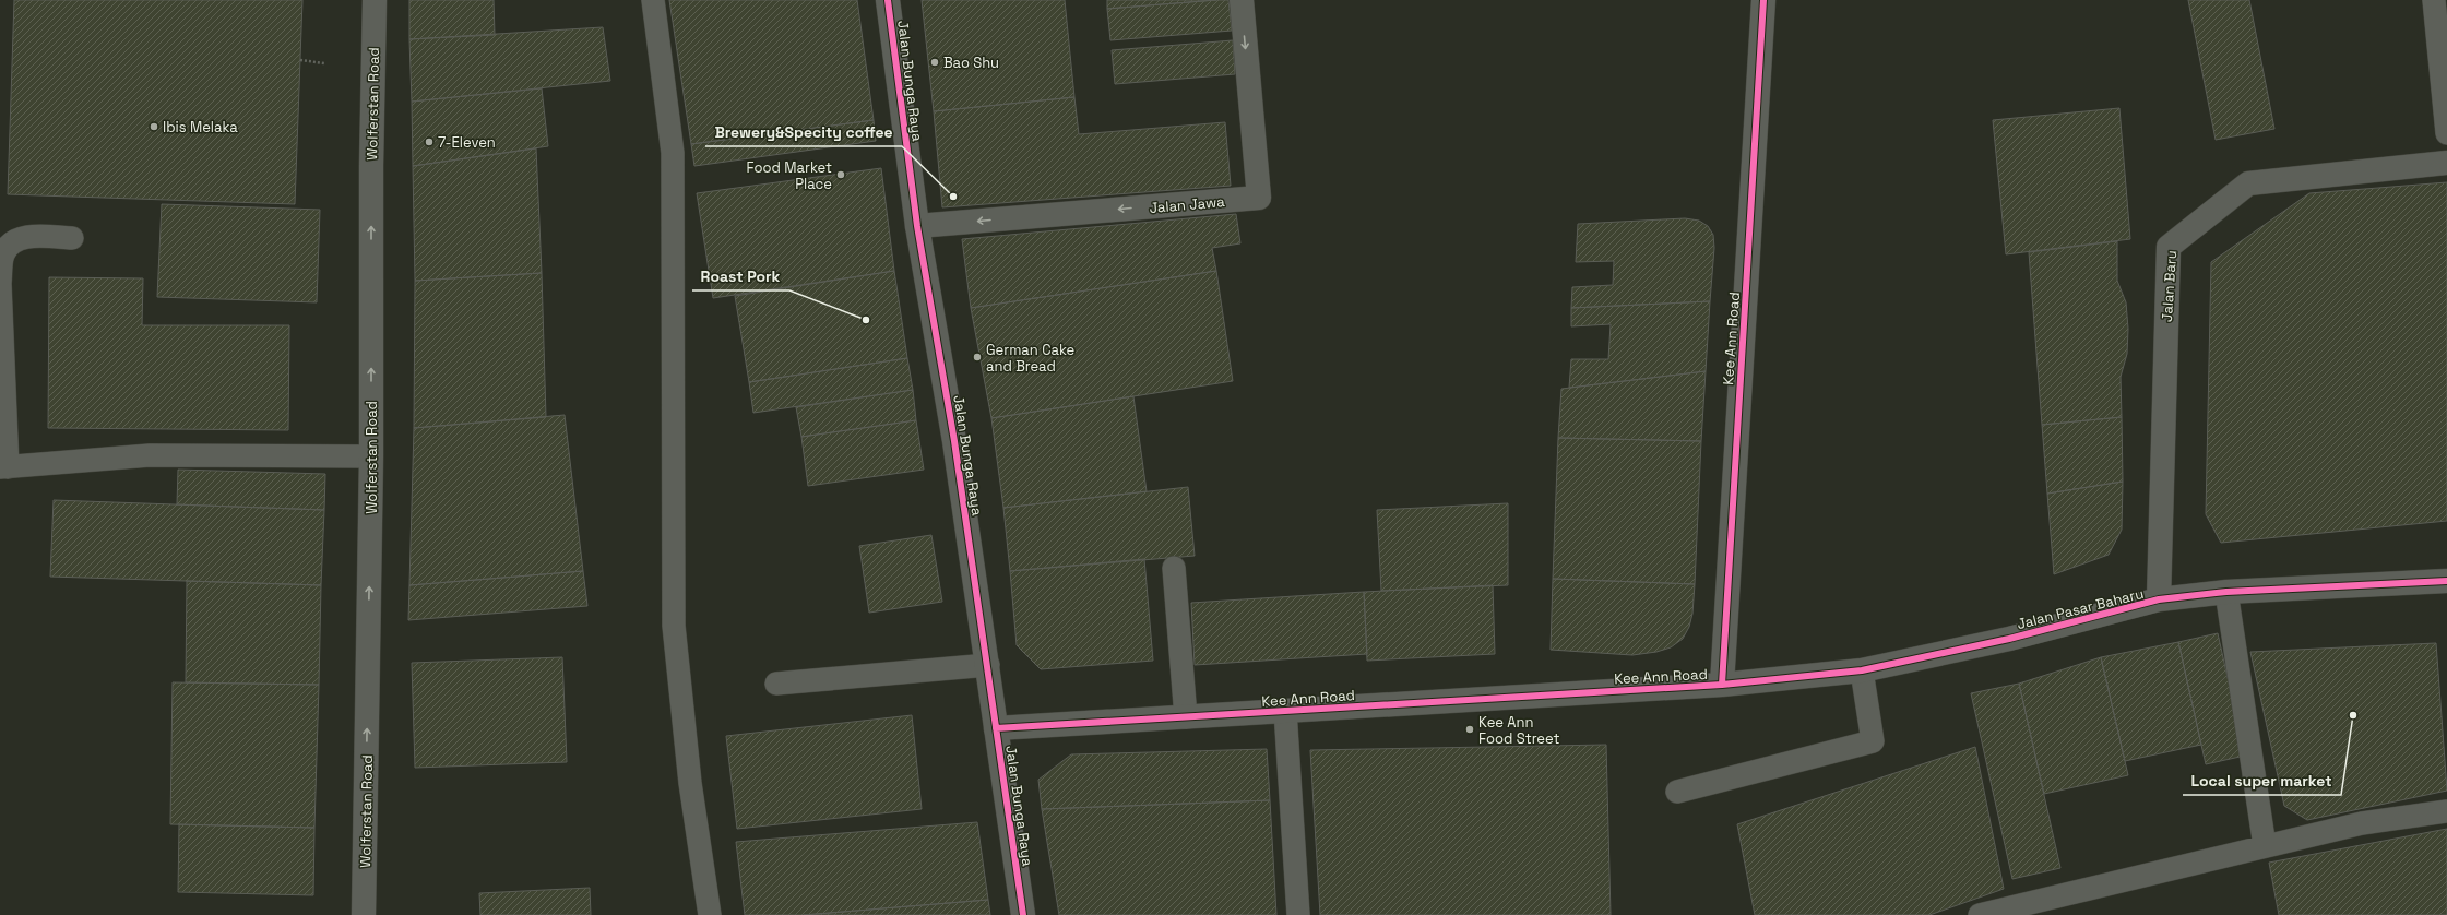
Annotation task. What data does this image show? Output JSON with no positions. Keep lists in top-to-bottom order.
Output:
{
  "streets": {
    "street": [
      "Jalan Bunga Raya",
      "Wolferstan Road",
      "Jalan Jawa",
      "Jalan Baru",
      "Kee Ann Road",
      "Jalan Pasar Baharu"
    ]
  },
  "crossings": [
    ["Jalan Bunga Raya", "Jalan Jawa"],
    ["Jalan Bunga Raya", "Kee Ann Road"],
    ["Jalan Baru", "Jalan Pasar Baharu"],
    ["Kee Ann Road", "Jalan Pasar Baharu"]
  ],
  "one_way": ["Wolferstan Road"],
  "places": [
    "Bao Shu",
    "Ibis Melaka",
    "7-Eleven",
    "Food Market Place",
    "Brewery&Specity coffee",
    "Roast Pork",
    "German Cake and Bread",
    "Local super market",
    "Kee Ann Food Street"
  ]
}
